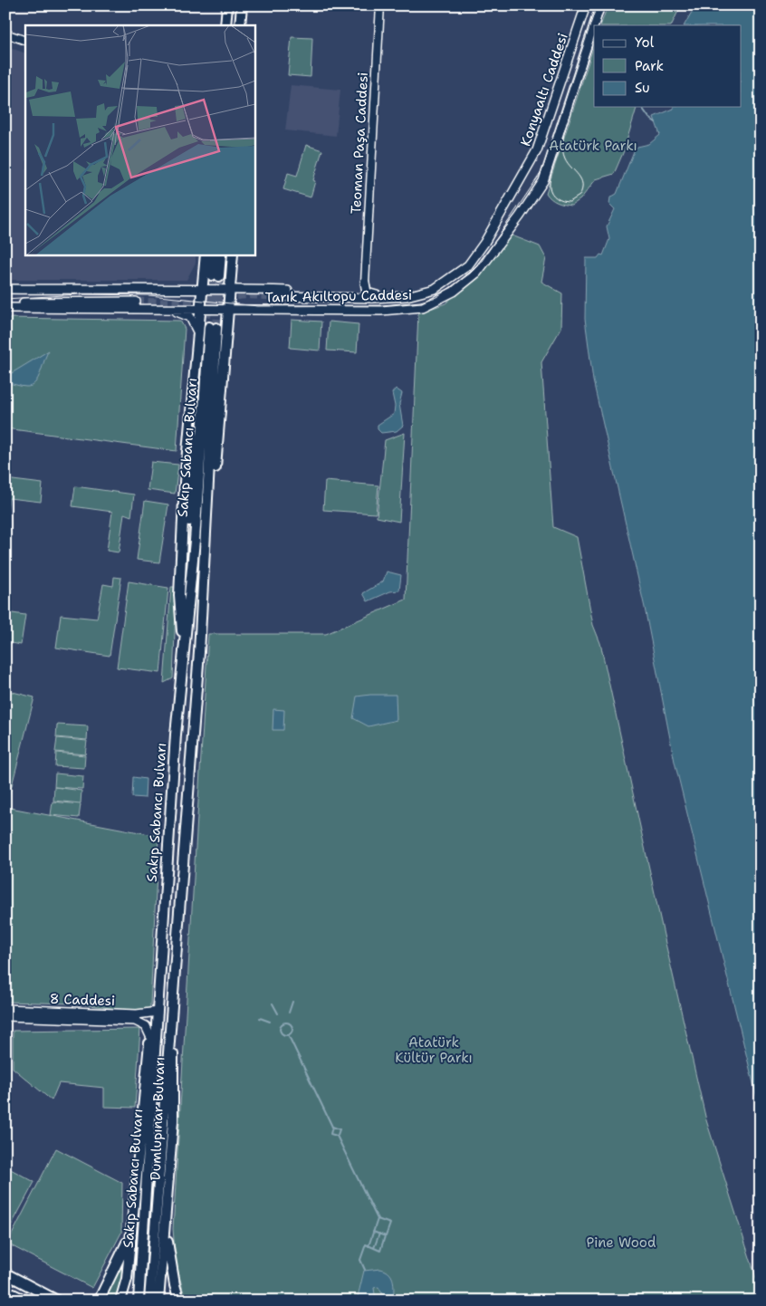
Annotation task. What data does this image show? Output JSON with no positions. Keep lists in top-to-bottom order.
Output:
{
  "streets": {
    "main road": [
      "Konyaaltı Caddesi",
      "Tarık Akıltopu Caddesi",
      "Sakıp Sabancı Bulvarı",
      "8 Caddesi",
      "Dumlupınar Bulvarı"
    ],
    "street": ["Teoman Paşa Caddesi"]
  },
  "crossings": [
    ["Konyaaltı Caddesi", "Tarık Akıltopu Caddesi"],
    ["Sakıp Sabancı Bulvarı", "8 Caddesi"],
    ["Sakıp Sabancı Bulvarı", "Dumlupınar Bulvarı"]
  ],
  "parks": ["Atatürk Parkı", "Atatürk Kültür Parkı", "Pine Wood"],
  "legend": ["Yol", "Park", "Su"]
}
